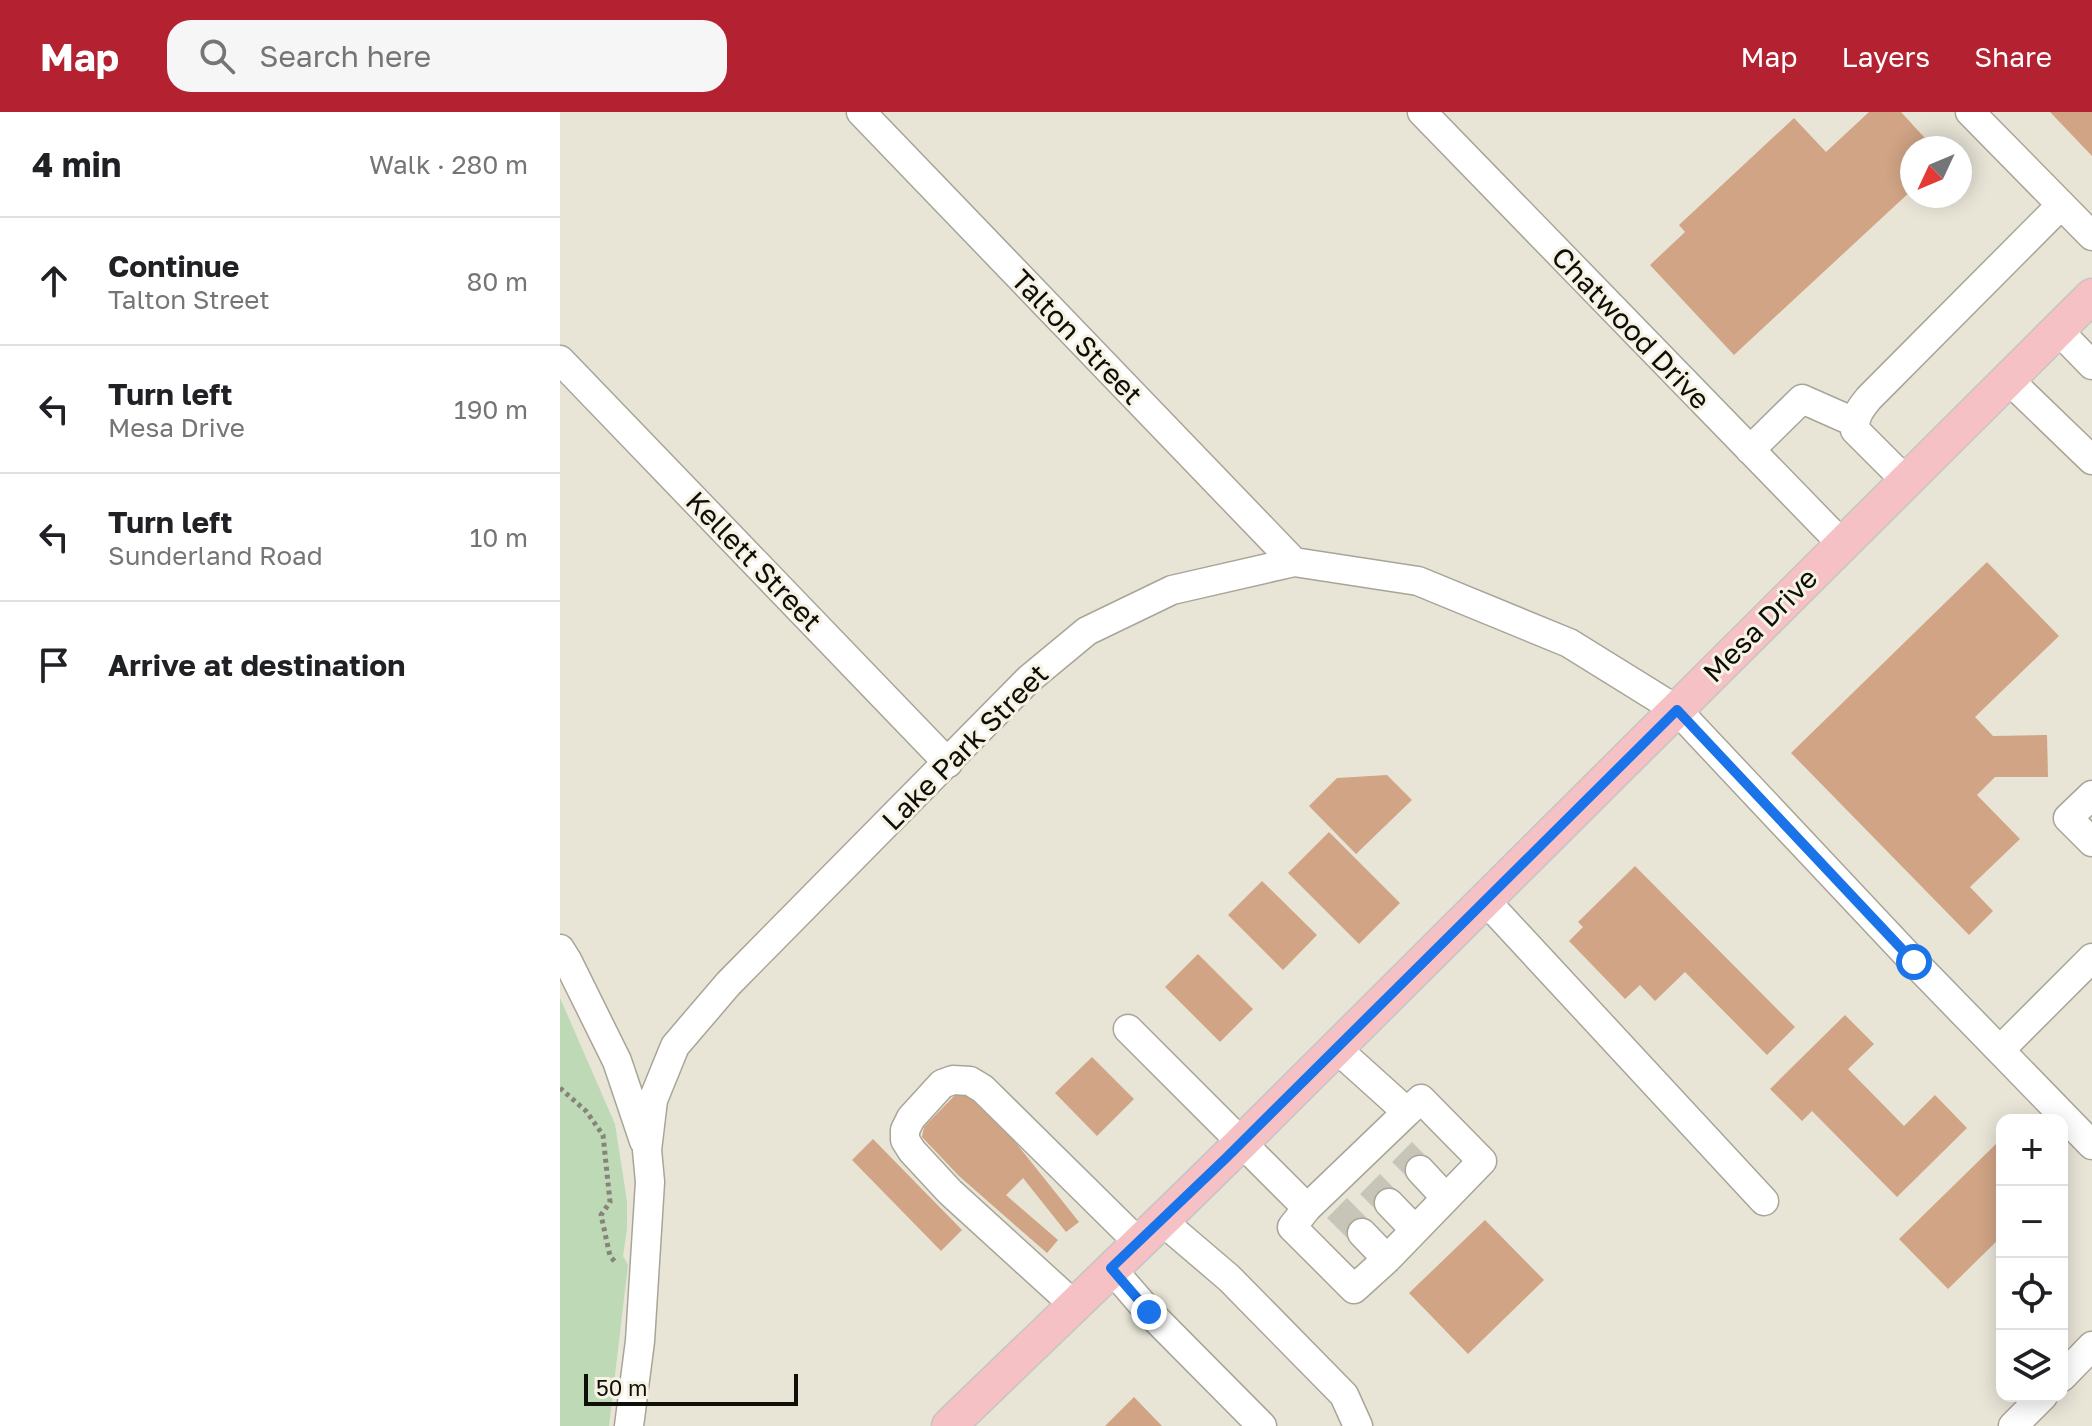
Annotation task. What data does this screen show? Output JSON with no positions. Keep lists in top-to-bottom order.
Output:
{
  "streets": {
    "main road": ["Mesa Drive"],
    "street": [
      "Chatwood Drive",
      "Talton Street",
      "Kellett Street",
      "Lake Park Street"
    ]
  },
  "crossings": [
    ["Chatwood Drive", "Mesa Drive"],
    ["Talton Street", "Lake Park Street"],
    ["Kellett Street", "Lake Park Street"],
    ["Mesa Drive", "Lake Park Street"]
  ],
  "scale_bar": "50 m",
  "north": "bottom left",
  "page": {
    "header": "Map",
    "search": "Search here",
    "nav": ["Map", "Layers", "Share"],
    "heading": ["4 min", "Walk · 280 m"],
    "list": [
      ["Continue", "Talton Street", "80 m"],
      ["Turn left", "Mesa Drive", "190 m"],
      ["Turn left", "Sunderland Road", "10 m"],
      "Arrive at destination"
    ],
    "map_buttons": ["+", "−"],
    "scale": "50 m"
  }
}
